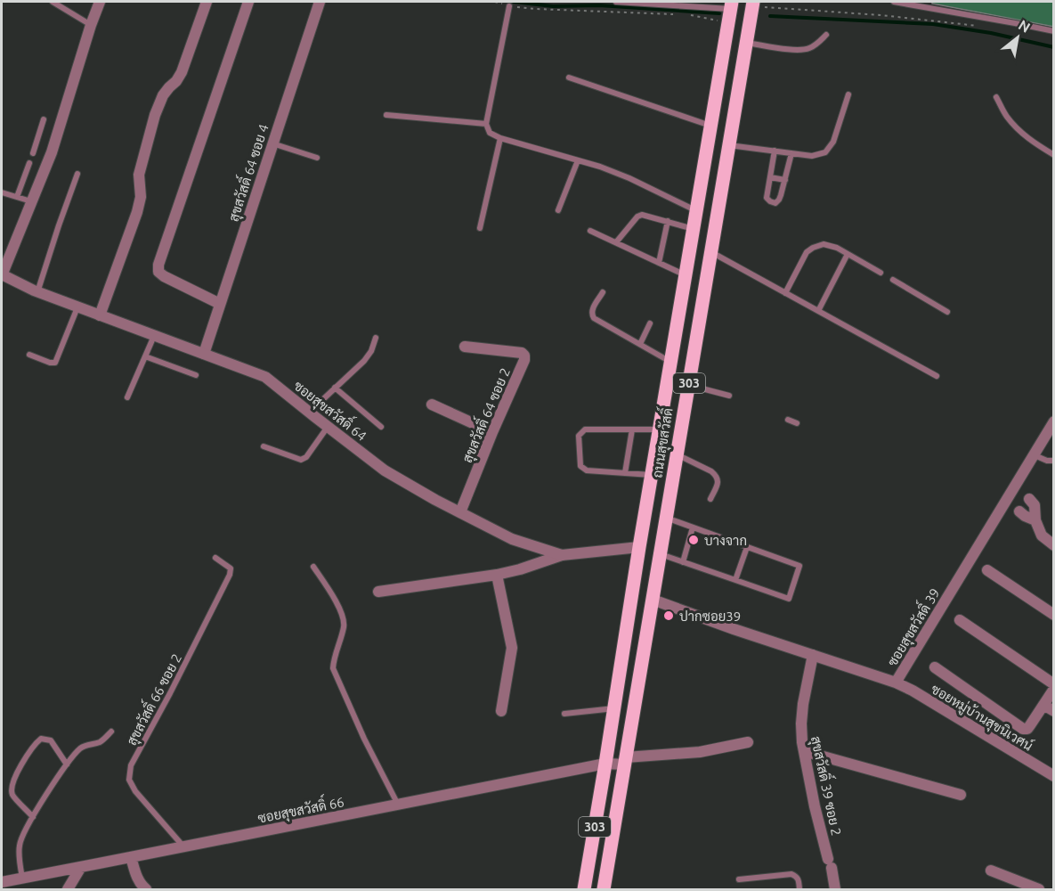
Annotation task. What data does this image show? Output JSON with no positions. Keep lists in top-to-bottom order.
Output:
{
  "streets": {
    "main road": ["303", "ถนนสุขสวัสดิ์"],
    "street": [
      "สุขสวัสดิ์ 64 ซอย 4",
      "ซอยสุขสวัสดิ์ 64",
      "สุขสวัสดิ์ 64 ซอย 2",
      "ซอยสุขสวัสดิ์ 39",
      "ซอยหมู่บ้านสุขนิเวศน์",
      "สุขสวัสดิ์ 39 ซอย 2",
      "ซอยสุขสวัสดิ์ 66"
    ],
    "lane": ["สุขสวัสดิ์ 66 ซอย 2"]
  },
  "crossings": [
    ["สุขสวัสดิ์ 64 ซอย 4", "ซอยสุขสวัสดิ์ 64"],
    ["ซอยสุขสวัสดิ์ 64", "สุขสวัสดิ์ 64 ซอย 2"],
    ["ซอยสุขสวัสดิ์ 64", "ถนนสุขสวัสดิ์"],
    ["ถนนสุขสวัสดิ์", "ซอยสุขสวัสดิ์ 39"],
    ["ถนนสุขสวัสดิ์", "ซอยสุขสวัสดิ์ 66"],
    ["ซอยสุขสวัสดิ์ 39", "ซอยหมู่บ้านสุขนิเวศน์"],
    ["ซอยสุขสวัสดิ์ 39", "สุขสวัสดิ์ 39 ซอย 2"],
    ["สุขสวัสดิ์ 66 ซอย 2", "ซอยสุขสวัสดิ์ 66"]
  ],
  "places": ["บางจาก", "ปากซอย39"],
  "north": "top right"
}
